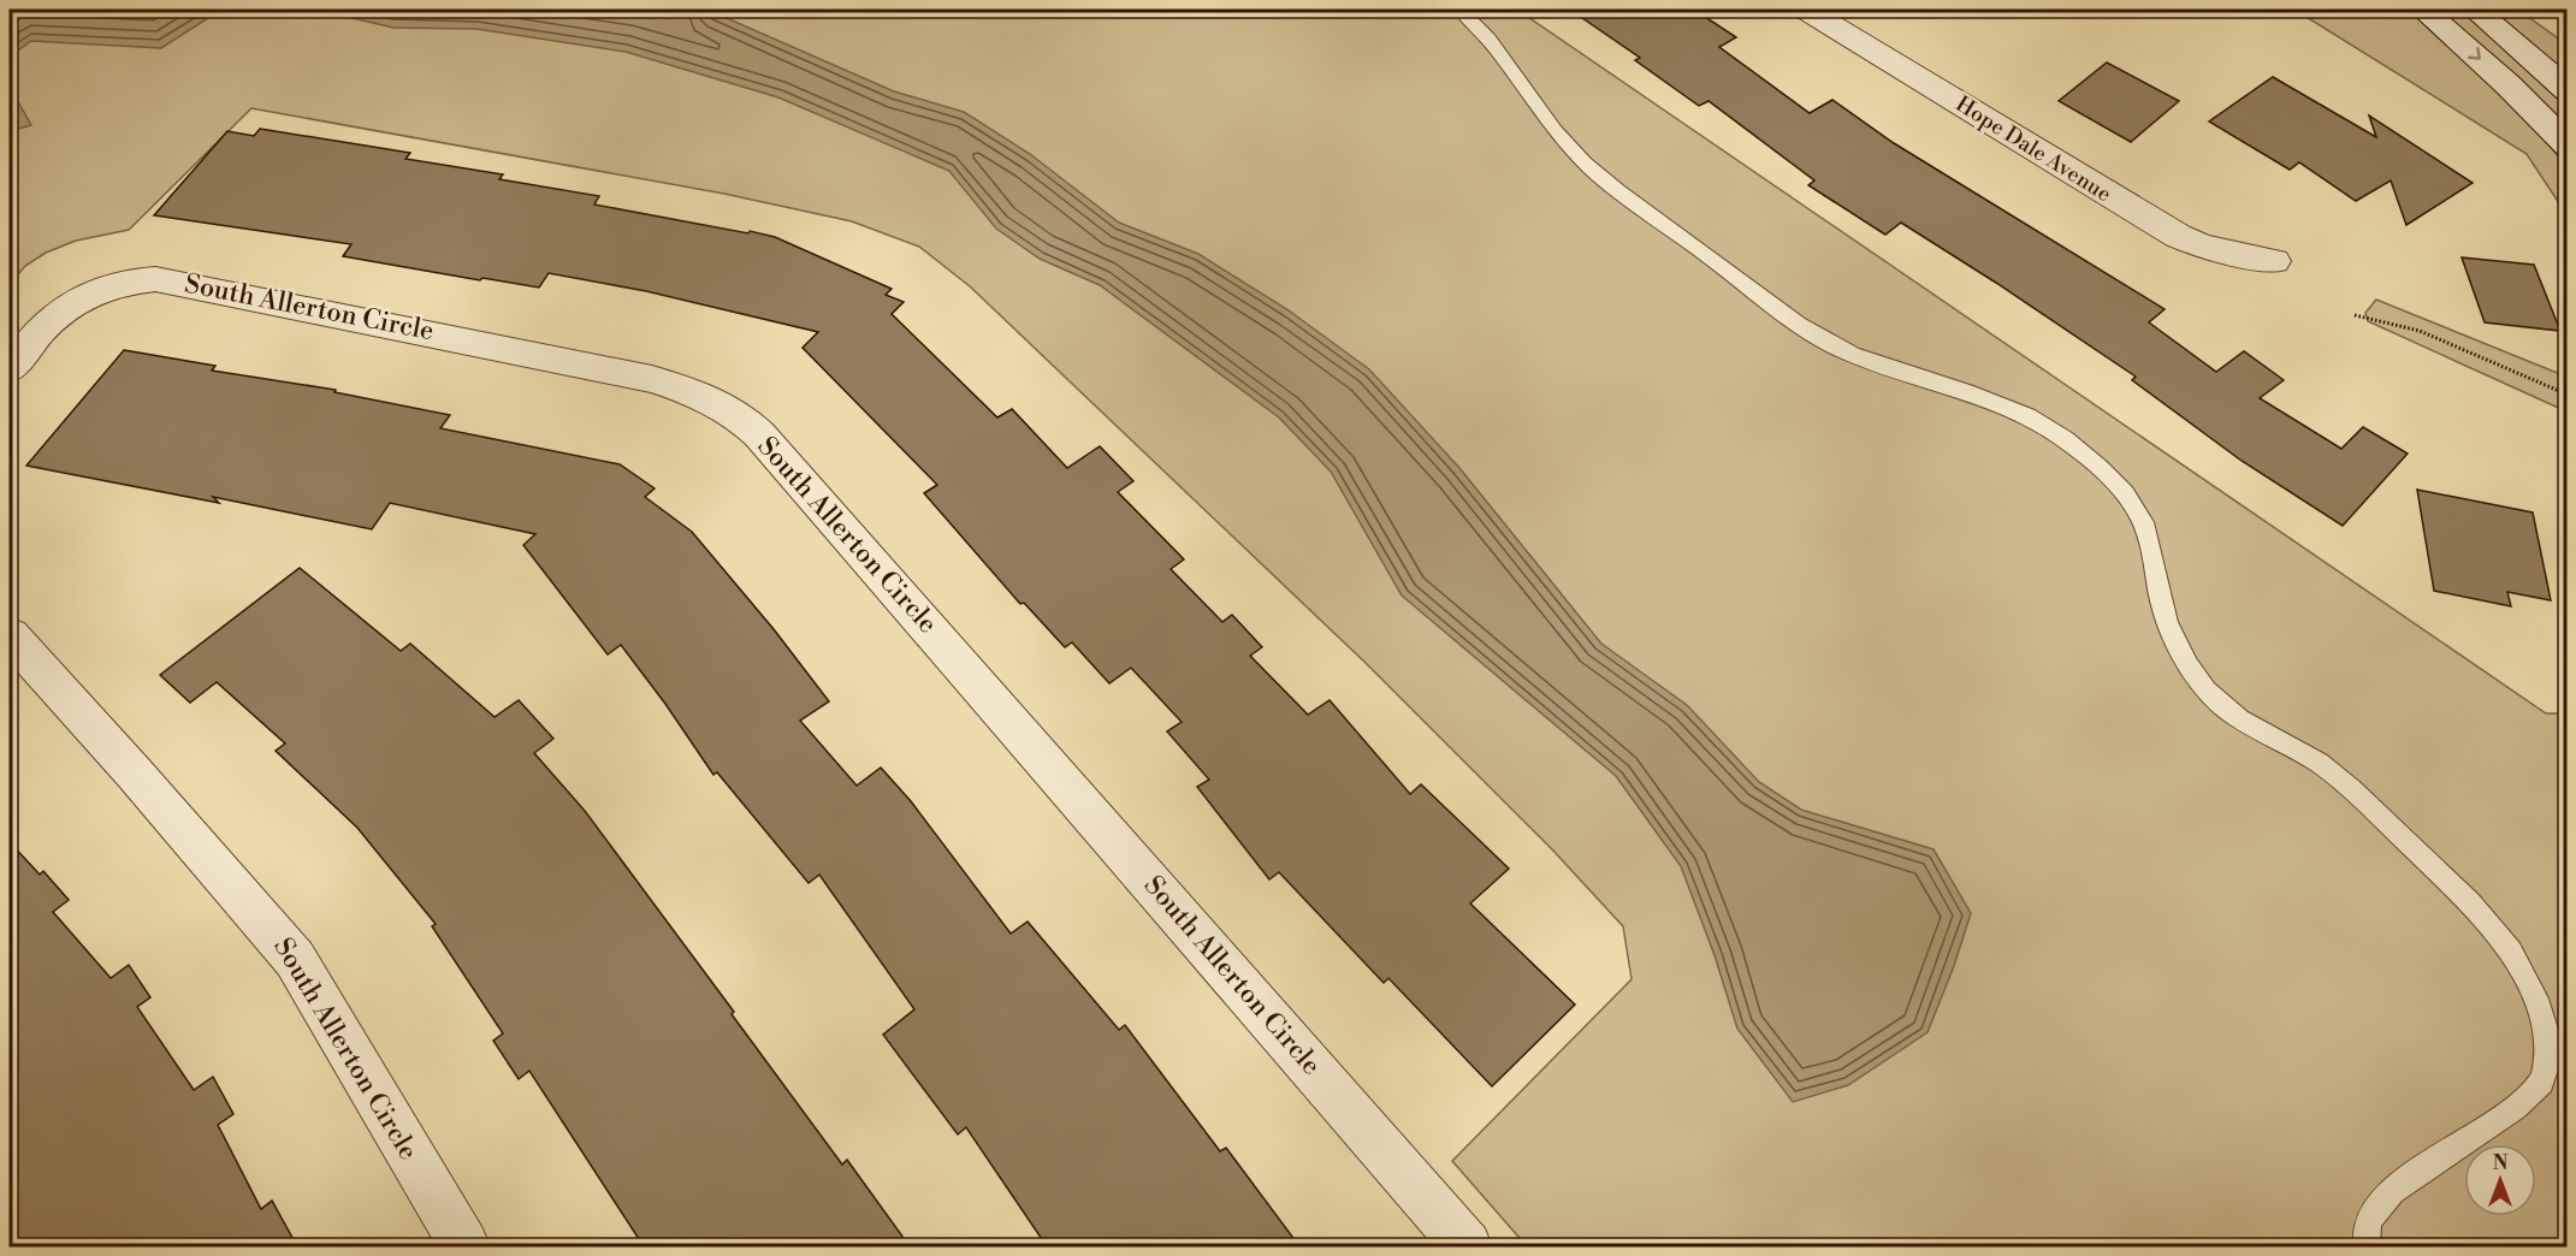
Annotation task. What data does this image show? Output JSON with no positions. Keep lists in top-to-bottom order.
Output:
{
  "streets": {
    "street": ["Hope Dale Avenue", "South Allerton Circle"]
  },
  "north": "top"
}
